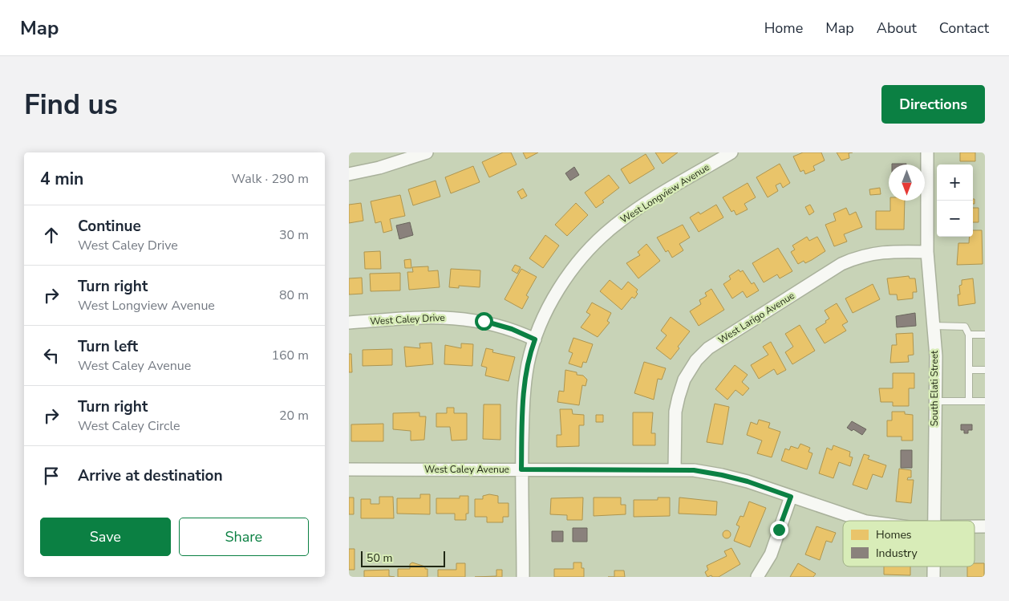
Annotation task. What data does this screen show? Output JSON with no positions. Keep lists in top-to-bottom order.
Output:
{
  "streets": {
    "street": [
      "West Longview Avenue",
      "West Larigo Avenue",
      "West Caley Drive",
      "South Elati Street",
      "West Caley Avenue"
    ]
  },
  "crossings": [
    ["West Longview Avenue", "West Caley Drive"],
    ["West Longview Avenue", "West Caley Avenue"],
    ["West Larigo Avenue", "South Elati Street"],
    ["West Larigo Avenue", "West Caley Avenue"]
  ],
  "legend": ["Homes", "Industry"],
  "scale_bar": "50 m",
  "north": "bottom",
  "page": {
    "header": "Map",
    "nav": [
      "Home",
      "Map",
      "About",
      "Contact"
    ],
    "buttons": [
      "Directions",
      ["Save", "Share"]
    ],
    "title": "Find us",
    "heading": ["4 min", "Walk · 290 m"],
    "map_buttons": ["+", "−"],
    "list": [
      ["Continue", "West Caley Drive", "30 m"],
      ["Turn right", "West Longview Avenue", "80 m"],
      ["Turn left", "West Caley Avenue", "160 m"],
      ["Turn right", "West Caley Circle", "20 m"],
      "Arrive at destination"
    ],
    "scale": "50 m"
  }
}
